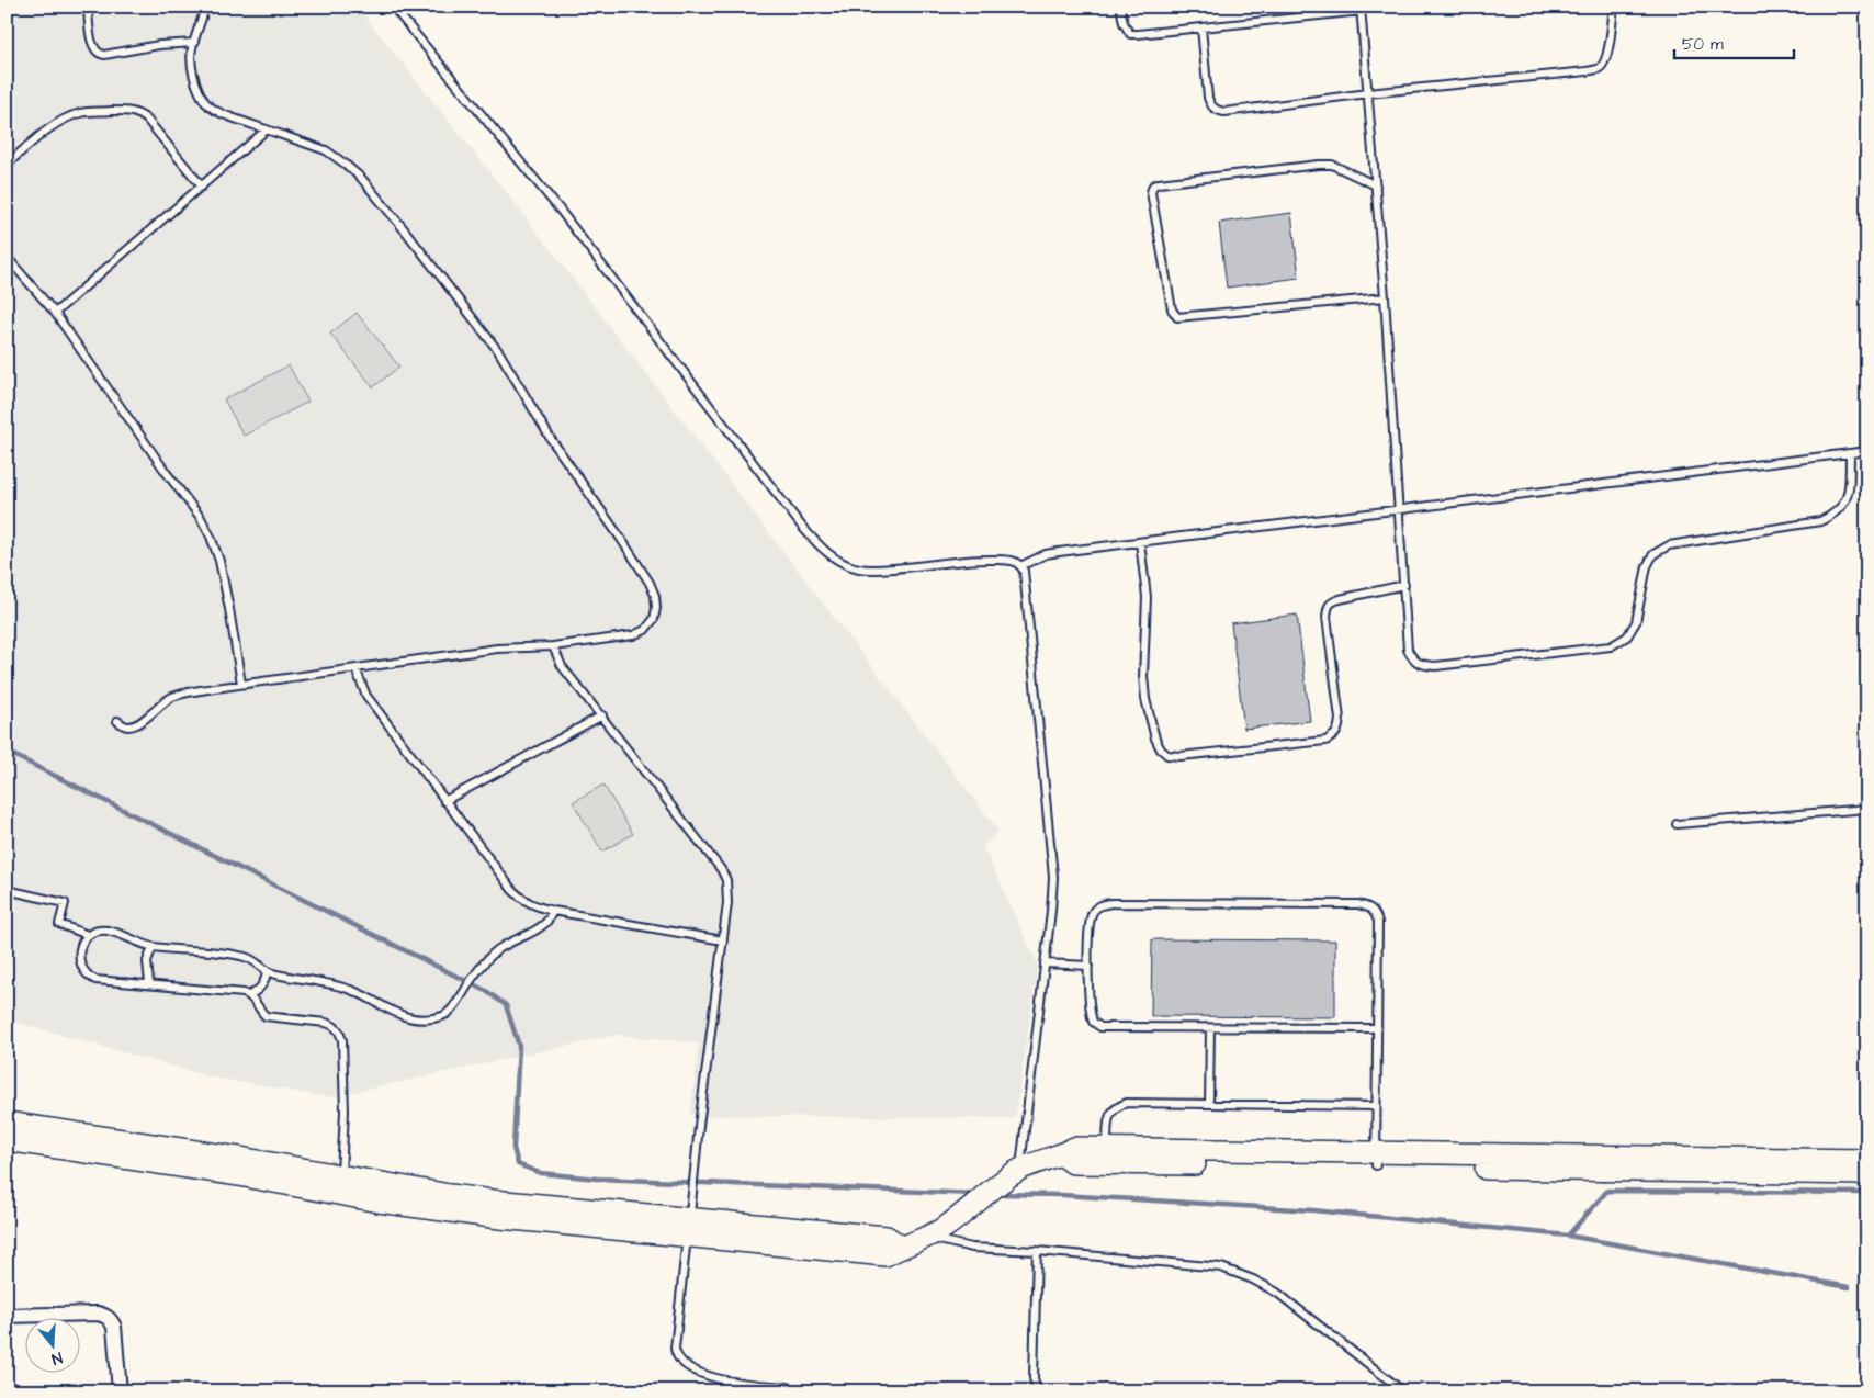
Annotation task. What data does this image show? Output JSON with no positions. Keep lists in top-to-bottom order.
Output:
{
  "scale_bar": "50 m",
  "north": "bottom"
}
